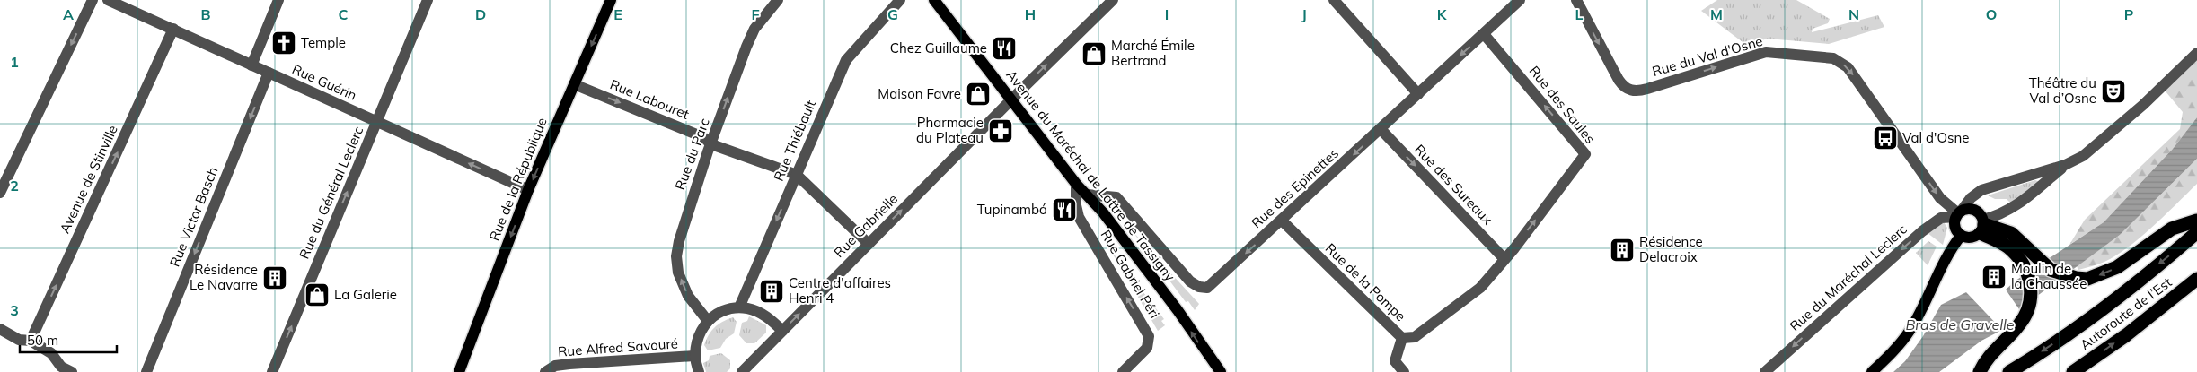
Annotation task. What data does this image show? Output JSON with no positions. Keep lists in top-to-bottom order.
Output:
{
  "streets": {
    "highway": ["Autoroute de l’Est"],
    "main road": ["Avenue du Maréchal de Lattre de Tassigny", "Rue de la République"],
    "street": [
      "Rue du Val d'Osne",
      "Rue Guérin",
      "Rue Labouret",
      "Rue des Saules",
      "Rue Thiébault",
      "Rue du Parc",
      "Avenue de Stinville",
      "Rue des Sureaux",
      "Rue des Épinettes",
      "Rue du Général Leclerc",
      "Rue Victor Basch",
      "Rue Gabrielle",
      "Rue Gabriel Péri",
      "Rue du Maréchal Leclerc",
      "Rue de la Pompe",
      "Rue Alfred Savouré"
    ]
  },
  "crossings": [
    ["Rue du Val d'Osne", "Rue du Maréchal Leclerc"],
    ["Rue Guérin", "Avenue de Stinville"],
    ["Rue Guérin", "Rue de la République"],
    ["Rue Guérin", "Rue du Général Leclerc"],
    ["Rue Guérin", "Rue Victor Basch"],
    ["Rue Labouret", "Rue Thiébault"],
    ["Rue Labouret", "Rue du Parc"],
    ["Rue Labouret", "Rue de la République"],
    ["Rue Labouret", "Rue Gabrielle"],
    ["Rue des Saules", "Rue des Sureaux"],
    ["Rue des Saules", "Rue des Épinettes"],
    ["Avenue du Maréchal de Lattre de Tassigny", "Rue des Épinettes"],
    ["Avenue du Maréchal de Lattre de Tassigny", "Rue Gabrielle"],
    ["Avenue du Maréchal de Lattre de Tassigny", "Rue Gabriel Péri"],
    ["Rue des Sureaux", "Rue des Épinettes"],
    ["Rue des Épinettes", "Rue de la Pompe"]
  ],
  "one_way": [
    "Rue du Val d'Osne",
    "Rue Guérin",
    "Rue Labouret",
    "Rue Thiébault",
    "Rue du Parc",
    "Avenue du Maréchal de Lattre de Tassigny",
    "Rue de la République",
    "Rue des Sureaux",
    "Rue du Général Leclerc",
    "Rue Victor Basch",
    "Rue Gabrielle",
    "Rue Gabriel Péri",
    "Rue du Maréchal Leclerc"
  ],
  "water": ["Bras de Gravelle"],
  "places": {
    "church": ["Temple"],
    "restaurant": ["Chez Guillaume", "Tupinambá"],
    "shop": ["Marché Émile Bertrand", "Maison Favre", "La Galerie"],
    "theatre": ["Théâtre du Val d’Osne"],
    "pharmacy": ["Pharmacie du Plateau"],
    "bus stop": ["Val d'Osne"],
    "building": [
      "Résidence Delacroix",
      "Moulin de la Chaussée",
      "Résidence Le Navarre",
      "Centre d'affaires Henri 4"
    ]
  },
  "scale_bar": "50 m",
  "grid": {
    "columns": [
      "A",
      "B",
      "C",
      "D",
      "E",
      "F",
      "G",
      "H",
      "I",
      "J",
      "K",
      "L",
      "M",
      "N",
      "O",
      "P"
    ],
    "rows": ["1", "2", "3"]
  }
}
